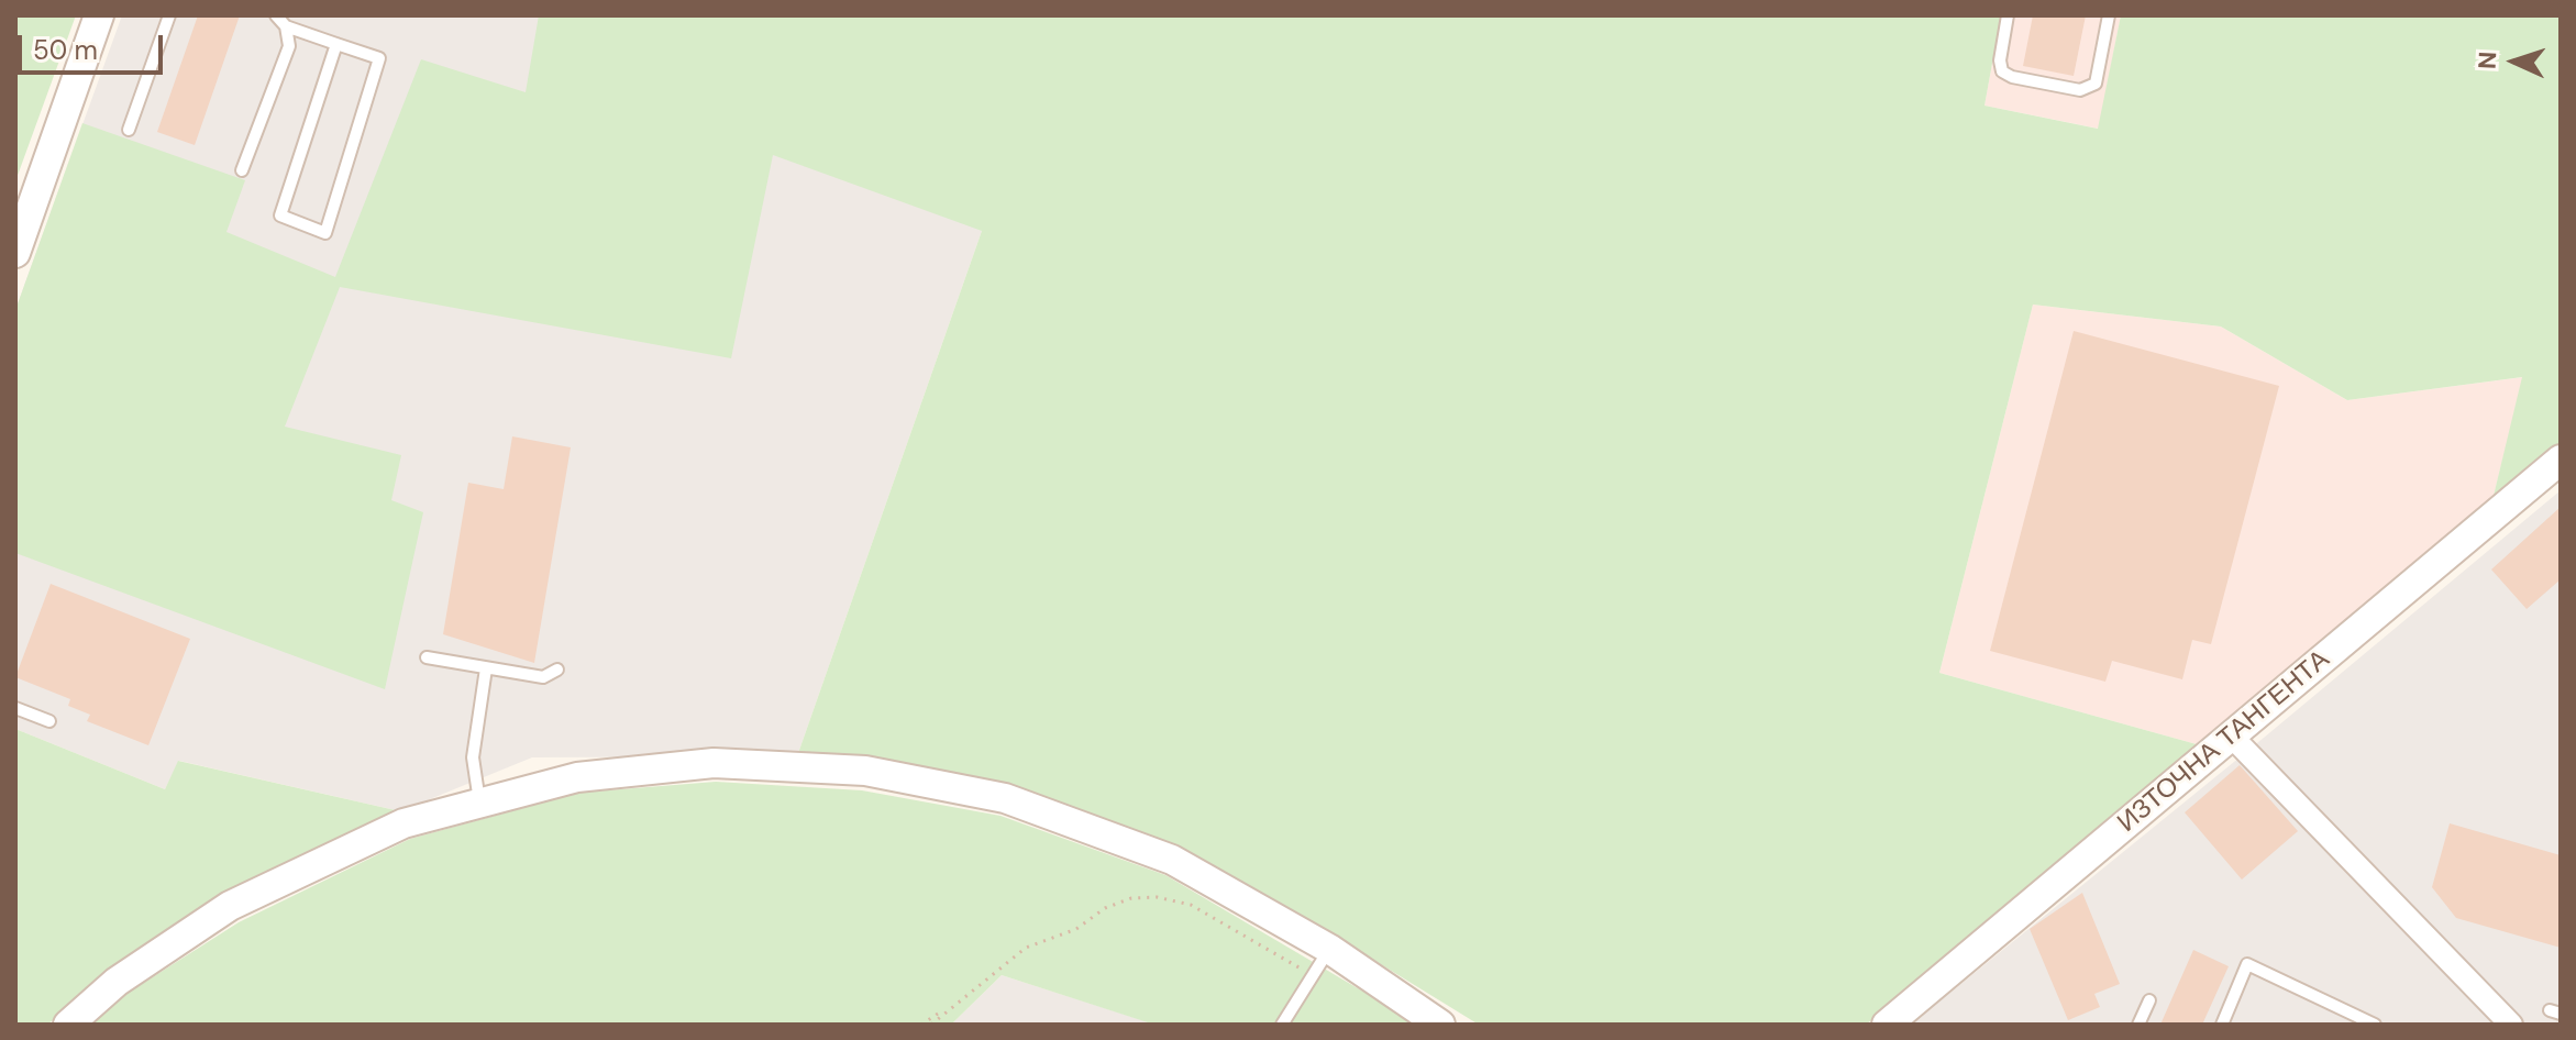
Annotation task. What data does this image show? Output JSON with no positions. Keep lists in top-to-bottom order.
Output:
{
  "streets": {
    "street": ["ИЗТОЧНА ТАНГЕНТА"]
  },
  "scale_bar": "50 m",
  "north": "left"
}
